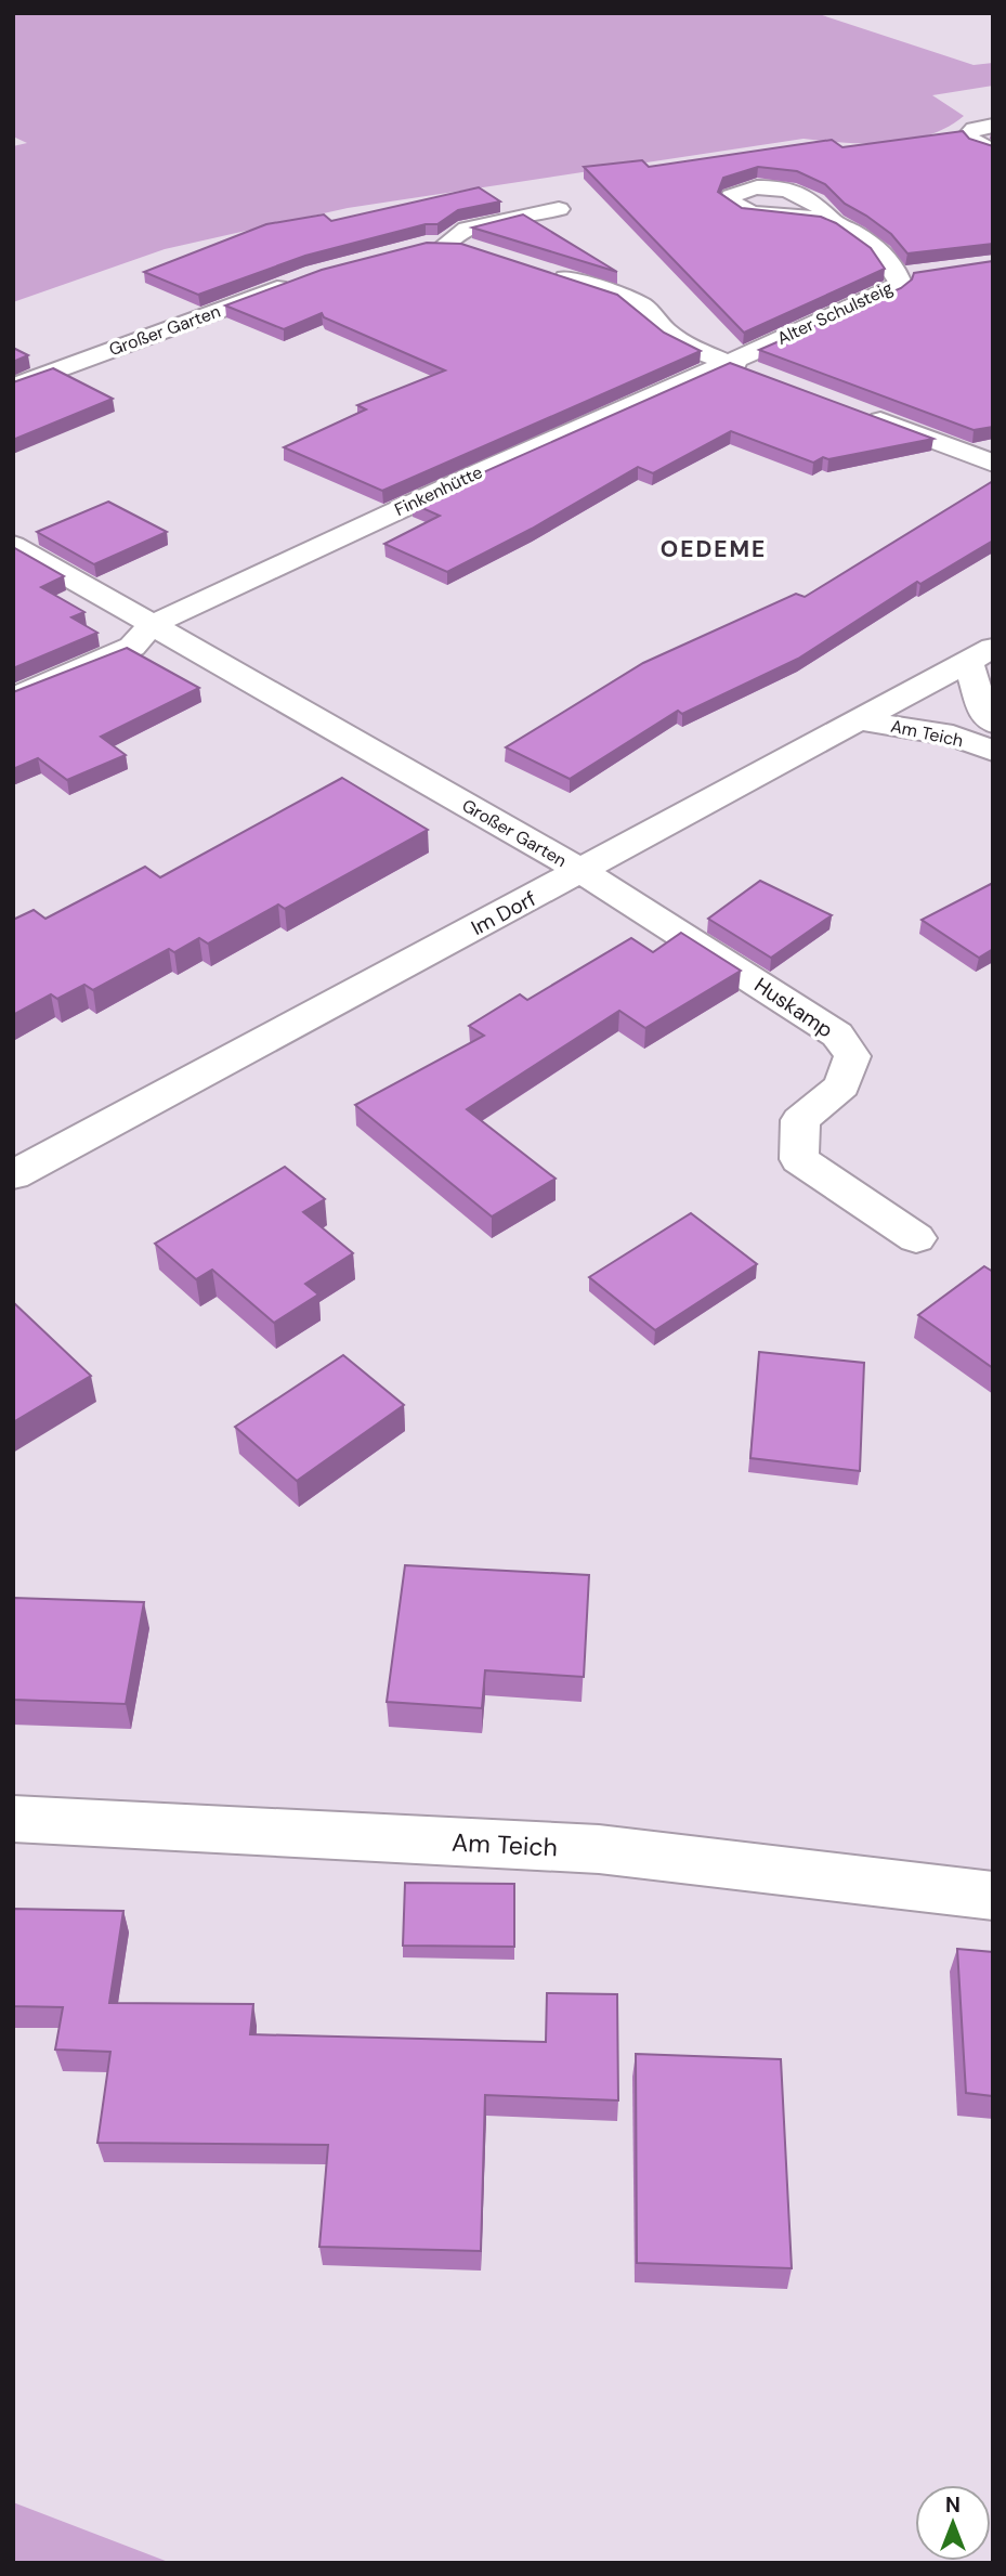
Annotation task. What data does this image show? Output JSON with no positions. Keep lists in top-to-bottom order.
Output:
{
  "streets": {
    "street": [
      "Alter Schulsteig",
      "Großer Garten",
      "Finkenhütte",
      "Am Teich",
      "Im Dorf",
      "Huskamp"
    ]
  },
  "crossings": [
    ["Alter Schulsteig", "Finkenhütte"],
    ["Großer Garten", "Finkenhütte"],
    ["Großer Garten", "Im Dorf"],
    ["Großer Garten", "Huskamp"],
    ["Am Teich", "Im Dorf"],
    ["Im Dorf", "Huskamp"]
  ],
  "districts": ["OEDEME"],
  "north": "top"
}
